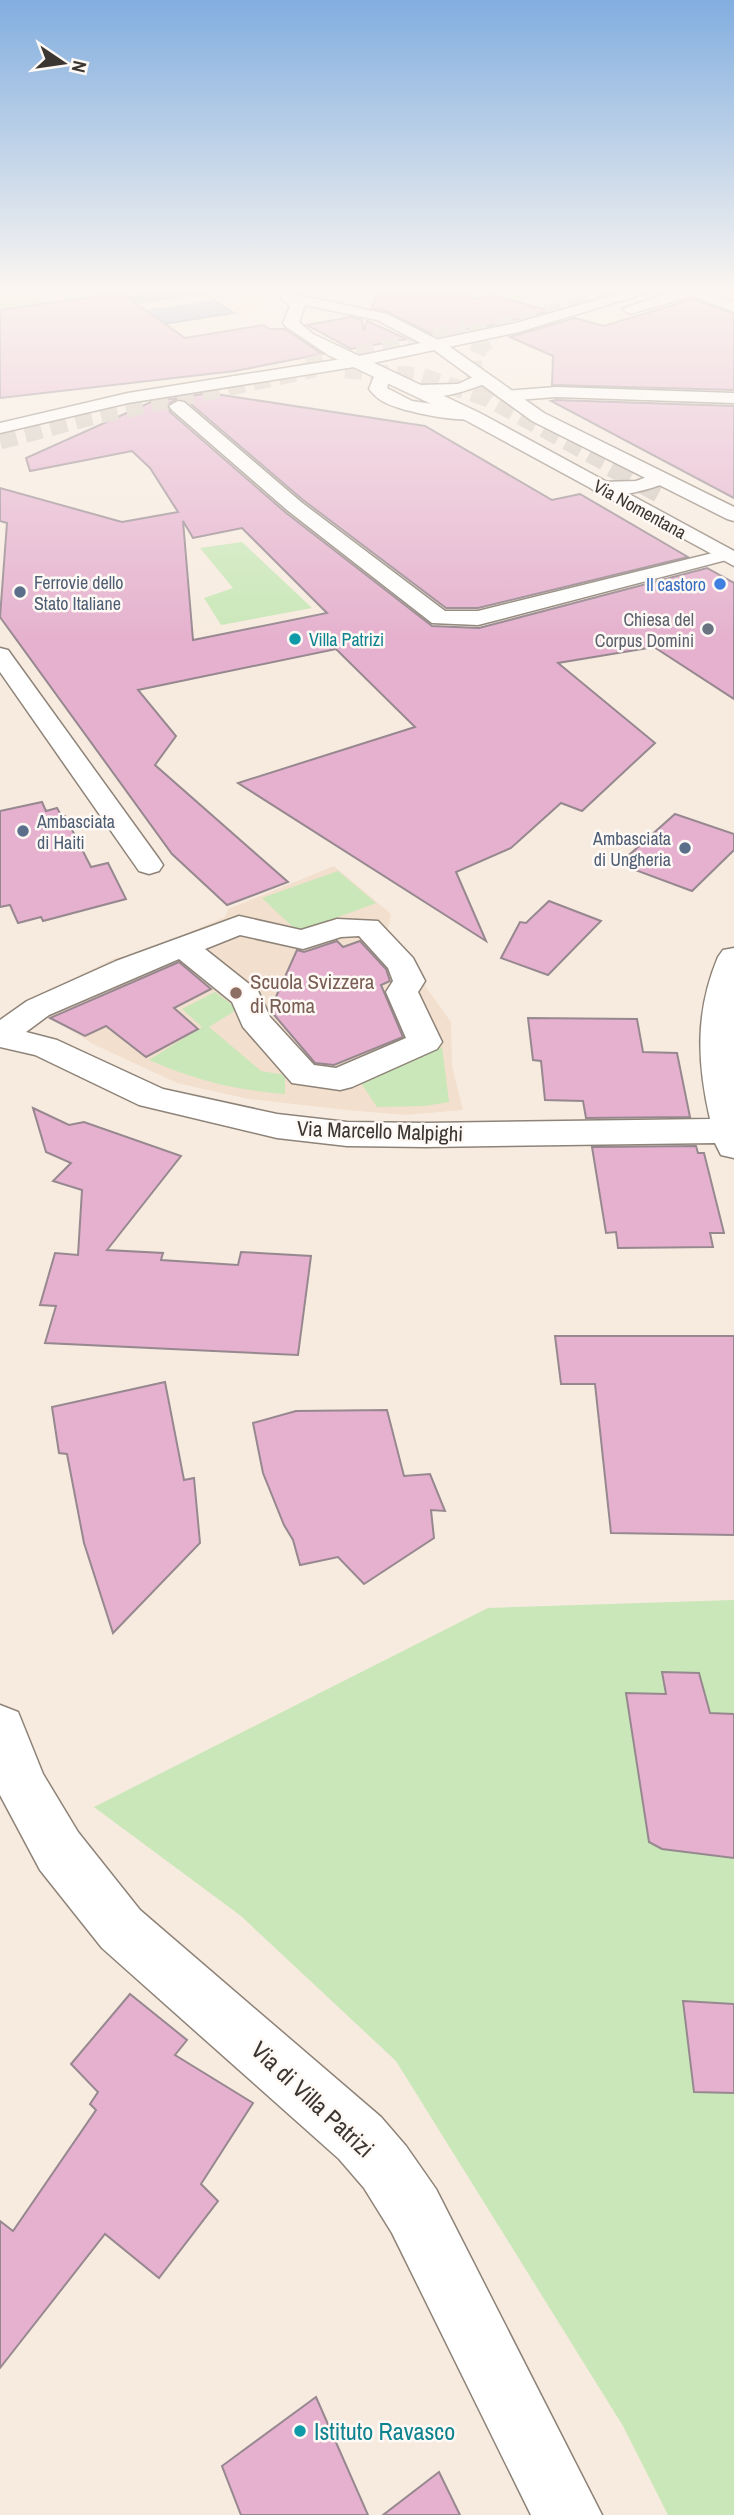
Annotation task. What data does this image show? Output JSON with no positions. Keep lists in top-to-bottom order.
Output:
{
  "streets": {
    "street": ["Via Nomentana", "Via Marcello Malpighi", "Via di Villa Patrizi"]
  },
  "places": [
    "Il castoro",
    "Ferrovie dello Stato Italiane",
    "Chiesa del Corpus Domini",
    "Villa Patrizi",
    "Ambasciata di Haiti",
    "Ambasciata di Ungheria",
    "Scuola Svizzera di Roma",
    "Istituto Ravasco"
  ],
  "north": "right"
}
